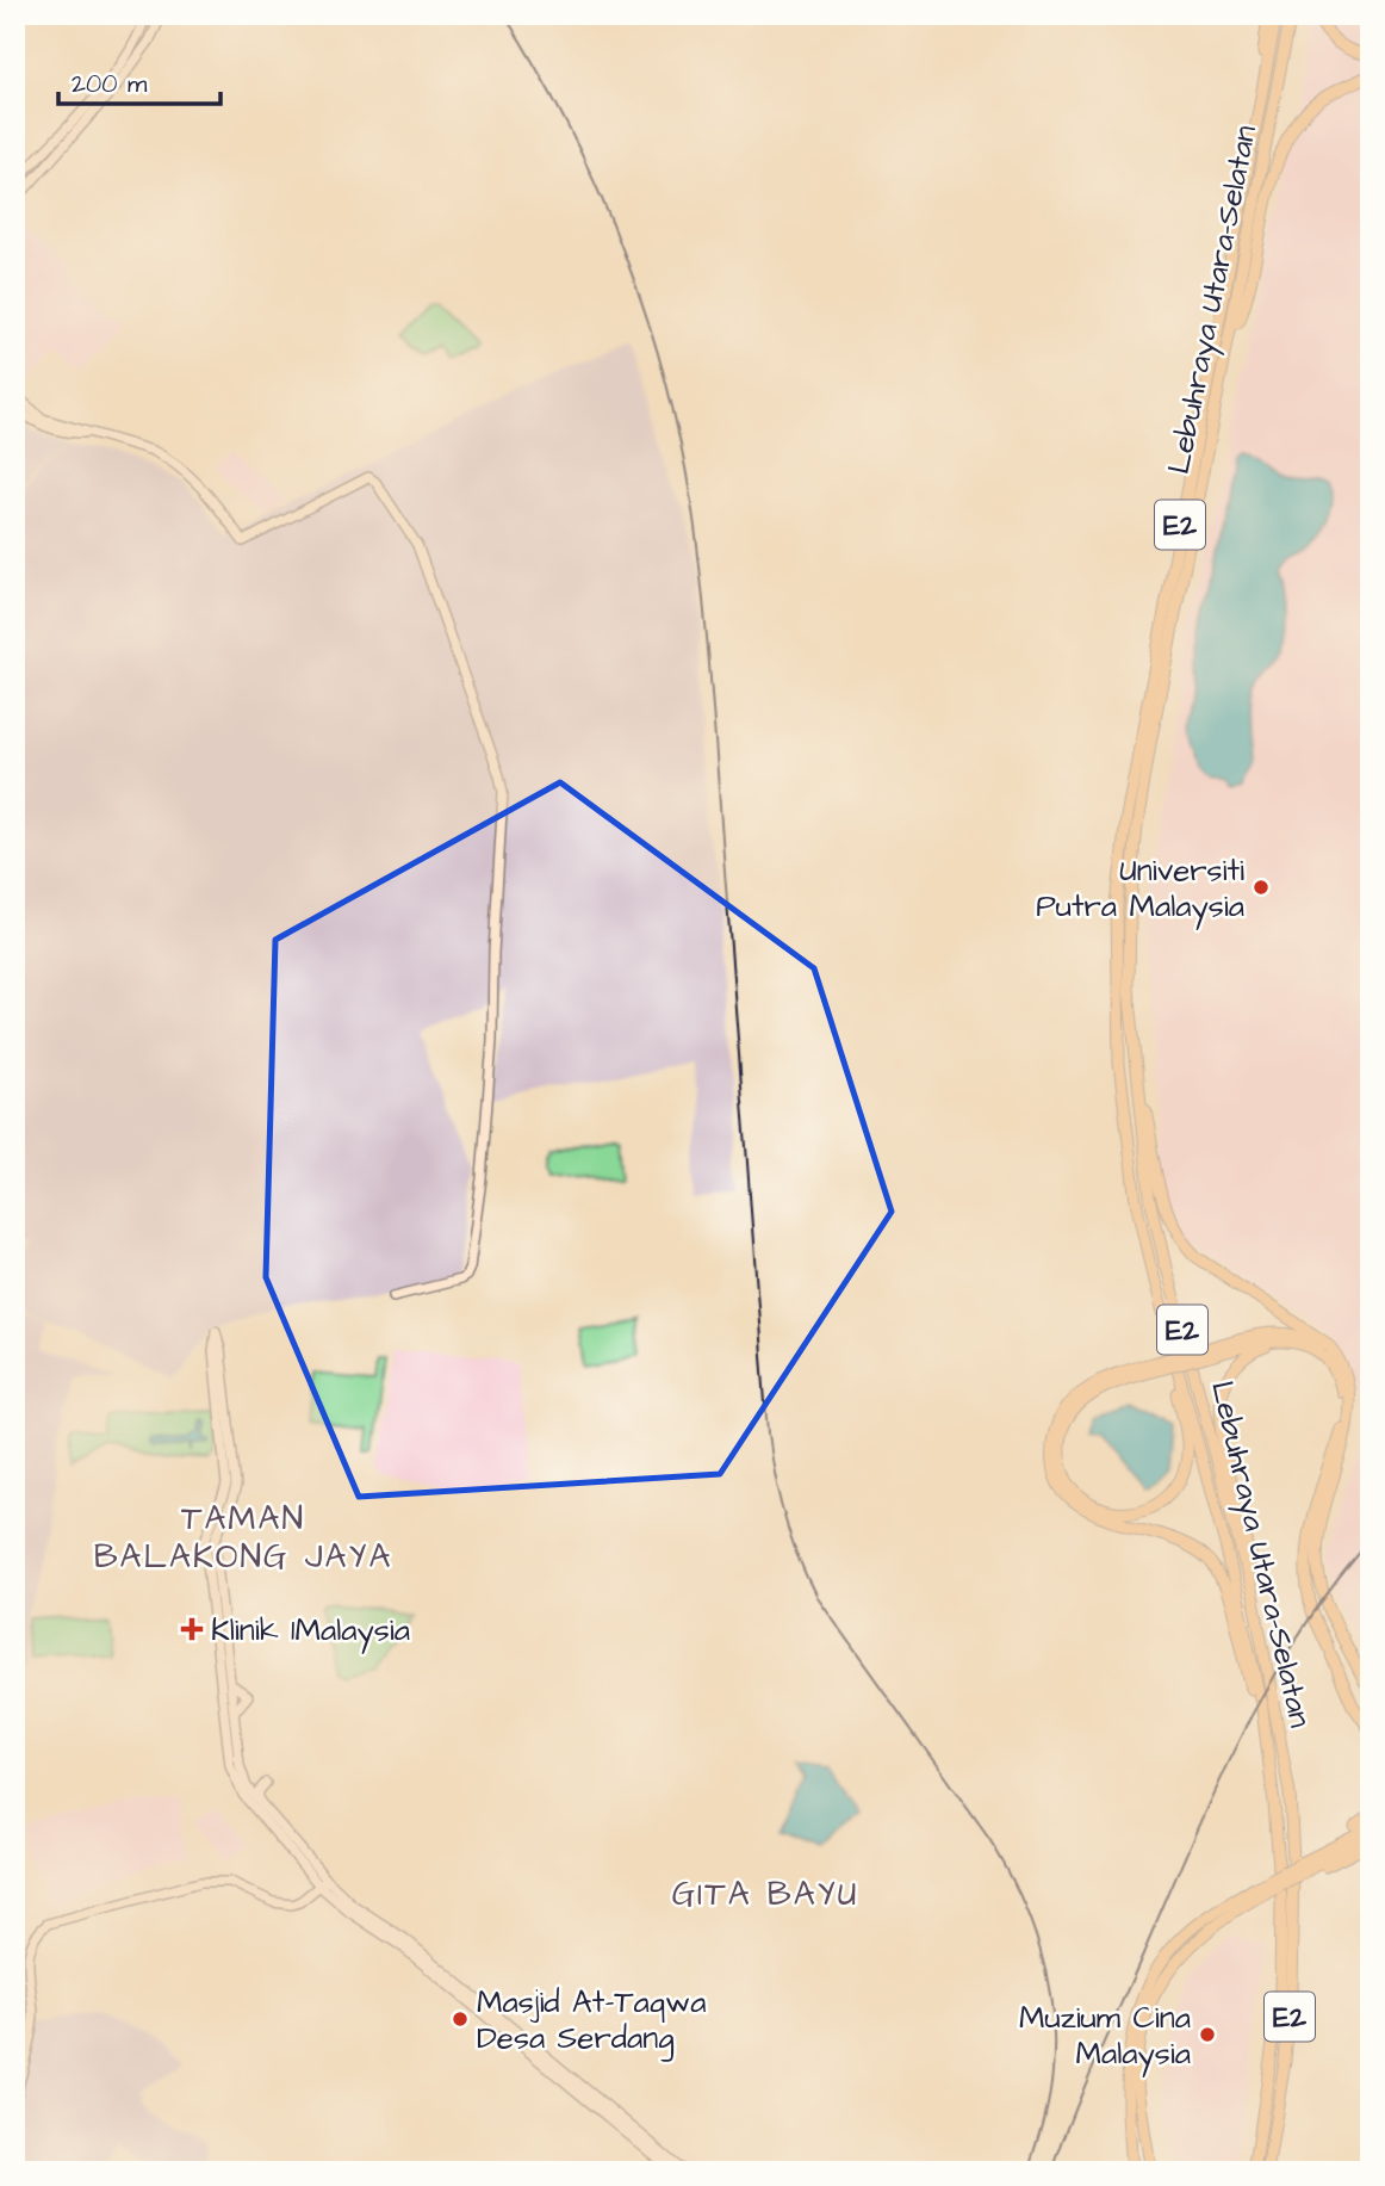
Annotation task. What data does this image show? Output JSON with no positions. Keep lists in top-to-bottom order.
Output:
{
  "streets": {
    "highway": ["Lebuhraya Utara–Selatan", "E2"]
  },
  "districts": ["TAMAN BALAKONG JAYA", "GITA BAYU"],
  "places": {
    "other": ["Universiti Putra Malaysia", "Masjid At-Taqwa Desa Serdang", "Muzium Cina Malaysia"],
    "health": ["Klinik 1Malaysia"]
  },
  "scale_bar": "200 m"
}
